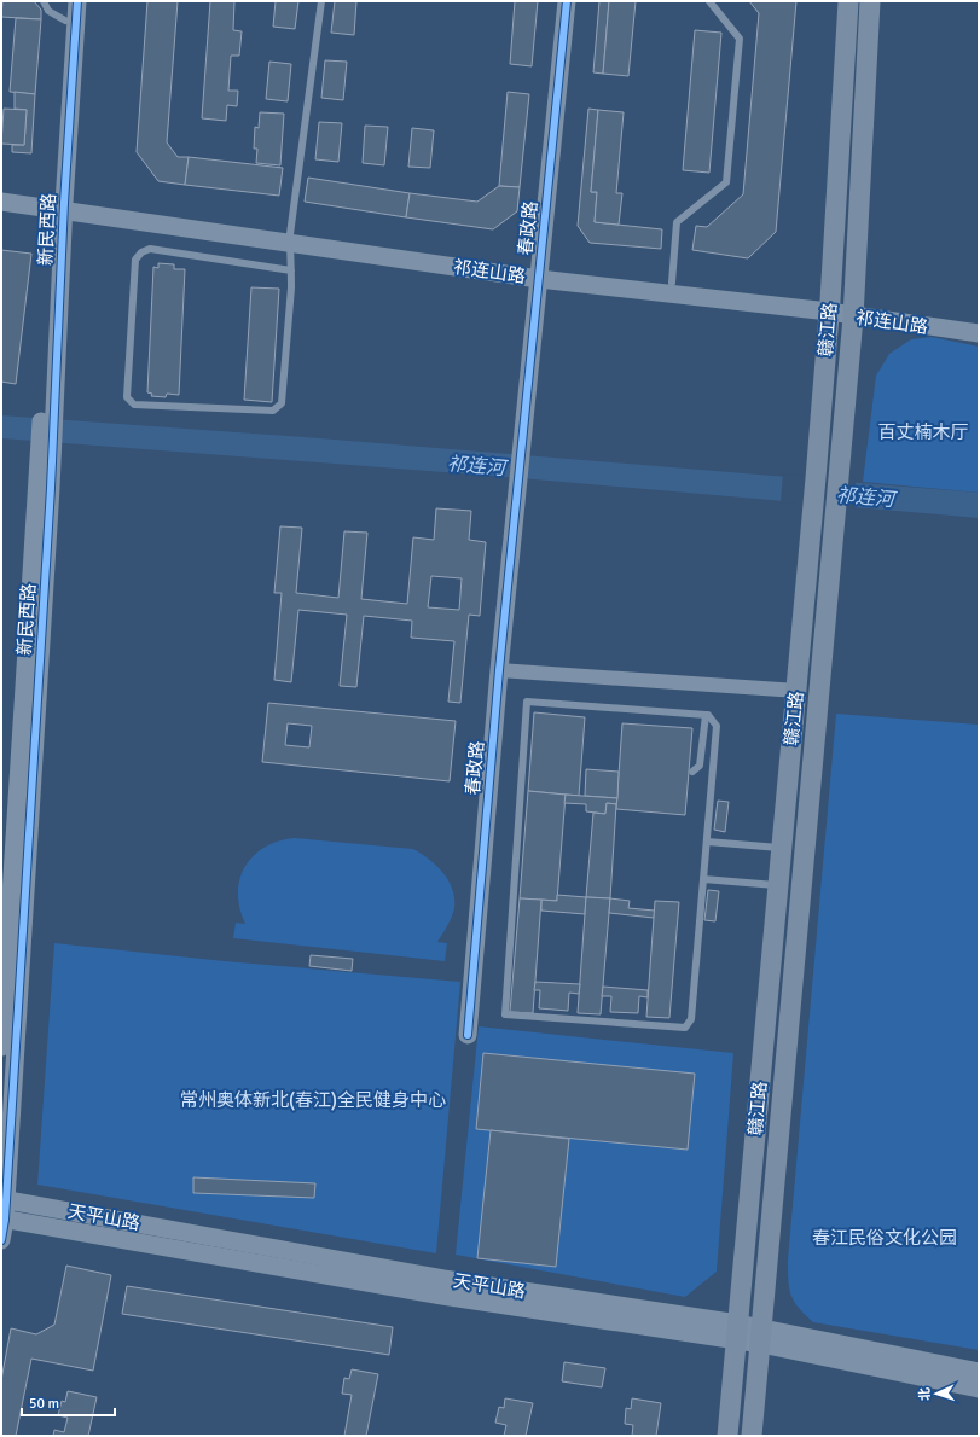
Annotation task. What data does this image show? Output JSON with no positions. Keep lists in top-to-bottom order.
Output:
{
  "streets": {
    "main road": ["赣江路"],
    "street": [
      "春政路",
      "新民西路",
      "祁连山路",
      "天平山路"
    ]
  },
  "crossings": [
    ["春政路", "祁连山路"],
    ["新民西路", "祁连山路"],
    ["新民西路", "天平山路"],
    ["祁连山路", "赣江路"],
    ["赣江路", "天平山路"]
  ],
  "water": ["祁连河"],
  "parks": ["百丈楠木厅", "常州奥体新北(春江)全民健身中心", "春江民俗文化公园"],
  "scale_bar": "50 m",
  "north": "left"
}
